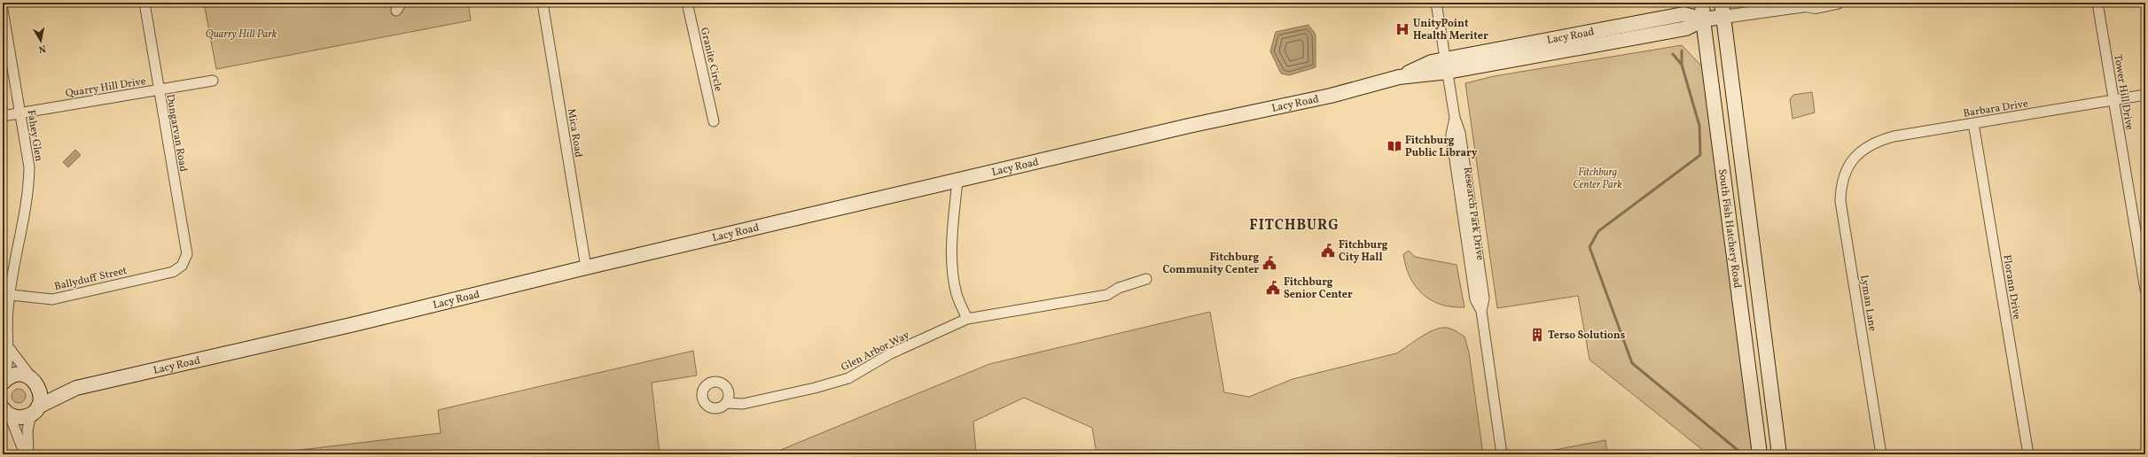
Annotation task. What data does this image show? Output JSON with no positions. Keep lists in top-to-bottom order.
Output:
{
  "streets": {
    "main road": ["Lacy Road", "South Fish Hatchery Road"],
    "street": [
      "Granite Circle",
      "Quarry Hill Drive",
      "Tower Hill Drive",
      "Barbara Drive",
      "Dungarvan Road",
      "Mica Road",
      "Fahey Glen",
      "Research Park Drive",
      "Ballyduff Street",
      "Florann Drive",
      "Lyman Lane",
      "Glen Arbor Way"
    ]
  },
  "crossings": [
    ["Lacy Road", "Mica Road"],
    ["Lacy Road", "Fahey Glen"],
    ["Lacy Road", "Research Park Drive"],
    ["Lacy Road", "South Fish Hatchery Road"],
    ["Quarry Hill Drive", "Dungarvan Road"],
    ["Quarry Hill Drive", "Fahey Glen"],
    ["Tower Hill Drive", "Barbara Drive"],
    ["Barbara Drive", "Florann Drive"],
    ["Barbara Drive", "Lyman Lane"],
    ["Dungarvan Road", "Ballyduff Street"],
    ["Fahey Glen", "Ballyduff Street"]
  ],
  "districts": ["FITCHBURG"],
  "parks": ["Quarry Hill Park", "Fitchburg Center Park"],
  "places": {
    "hospital": ["UnityPoint Health Meriter"],
    "library": ["Fitchburg Public Library"],
    "public building": ["Fitchburg City Hall", "Fitchburg Community Center", "Fitchburg Senior Center"],
    "building": ["Terso Solutions"]
  },
  "north": "bottom"
}
